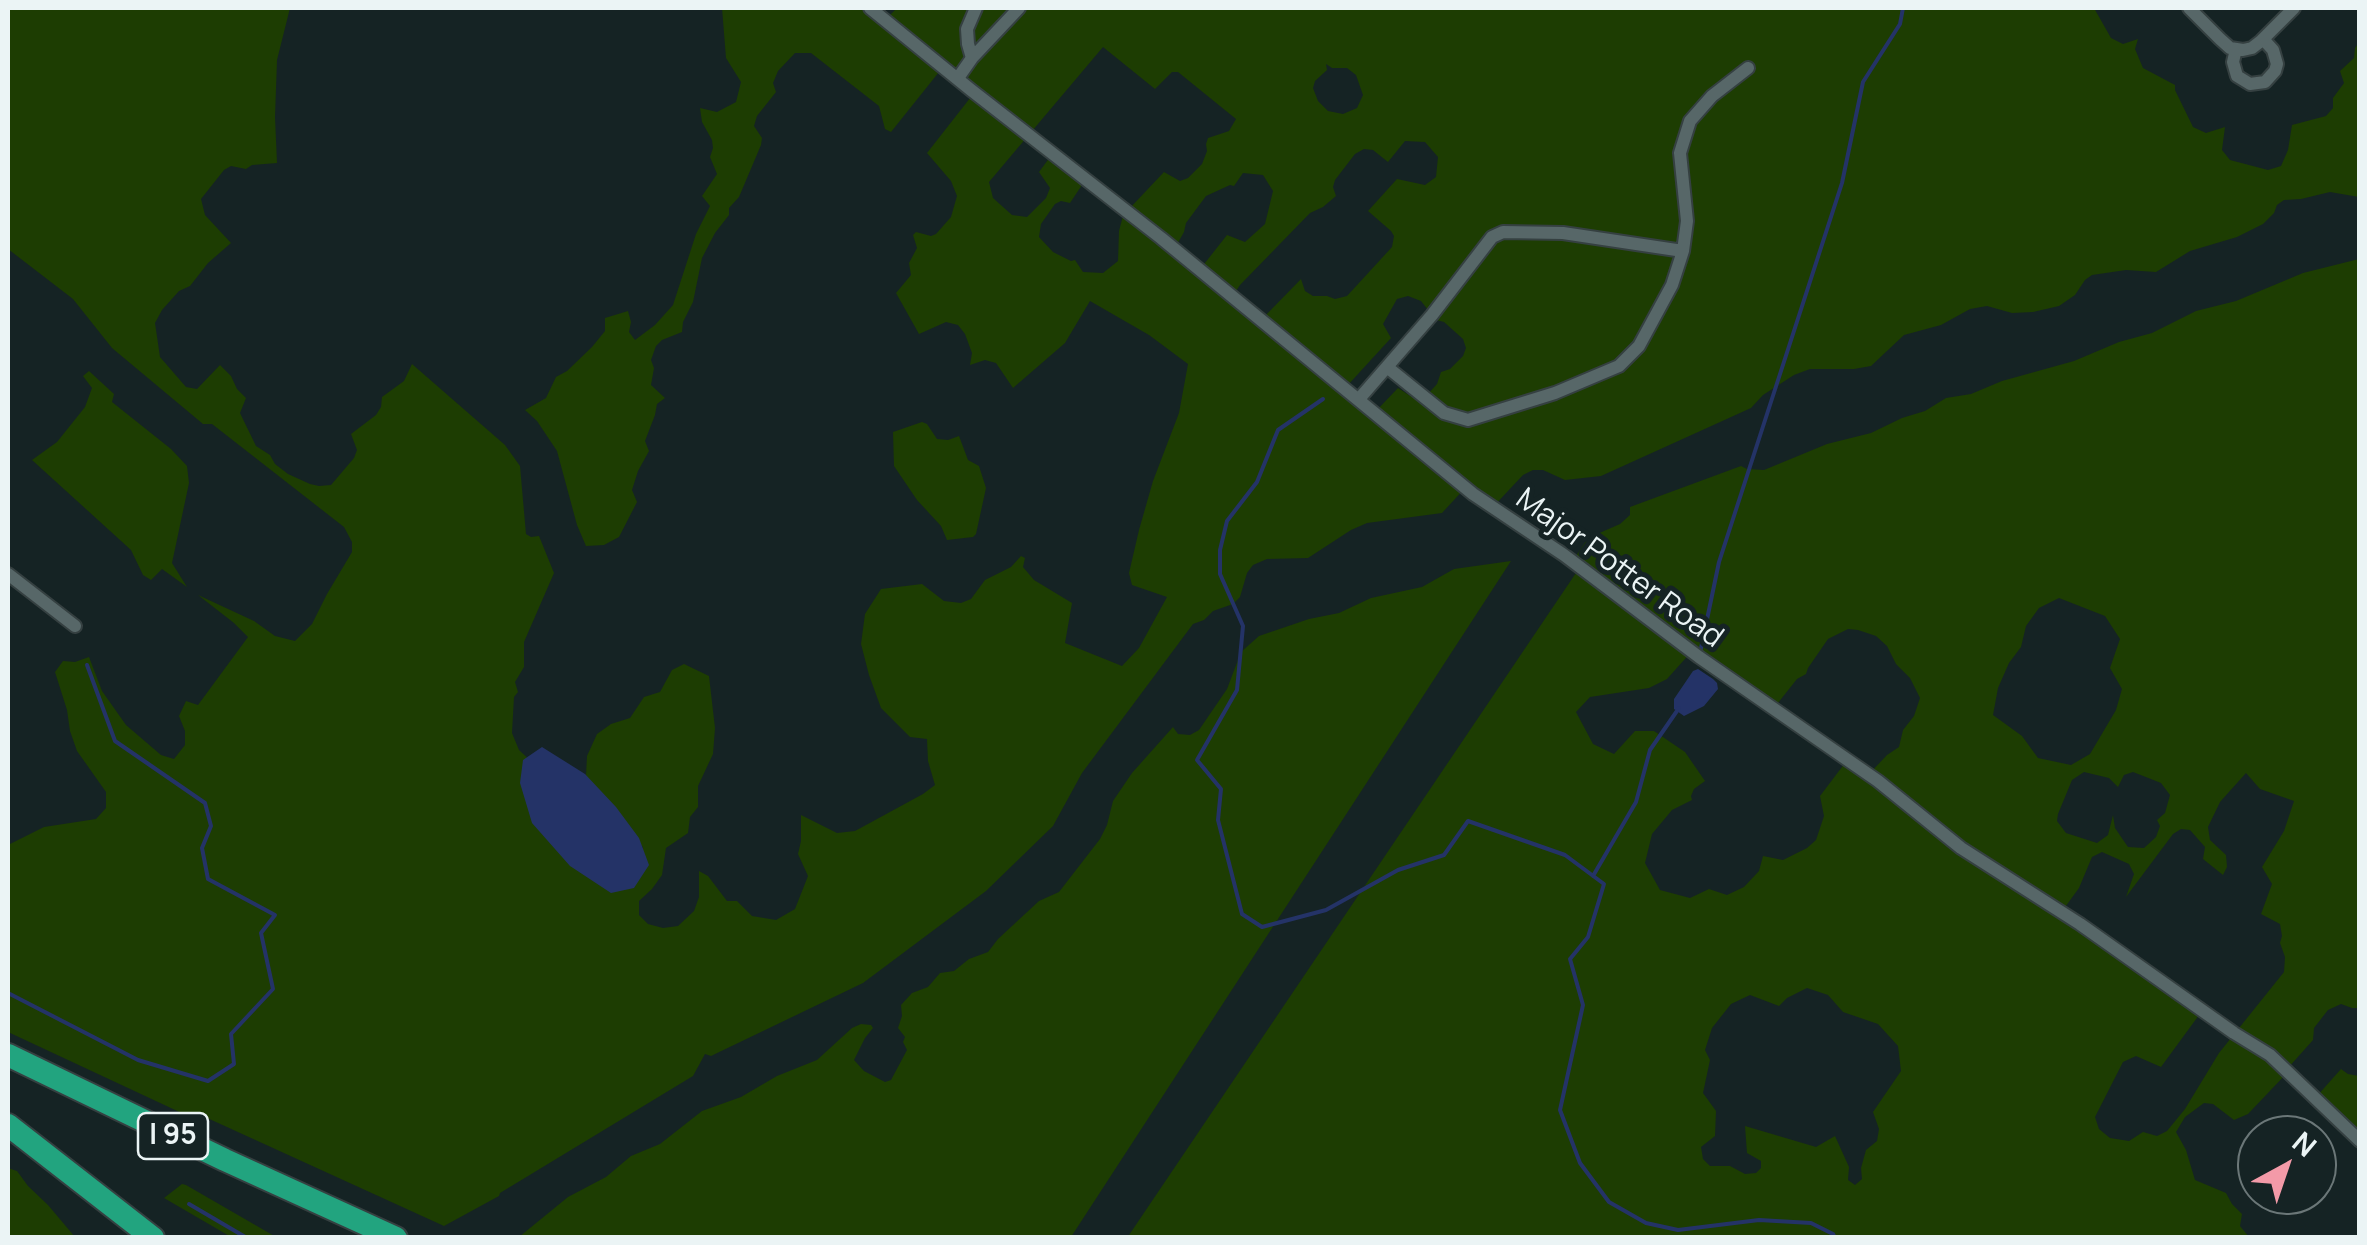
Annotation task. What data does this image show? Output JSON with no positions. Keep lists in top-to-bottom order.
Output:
{
  "streets": {
    "highway": ["I 95"],
    "street": ["Major Potter Road"]
  },
  "north": "top right"
}
